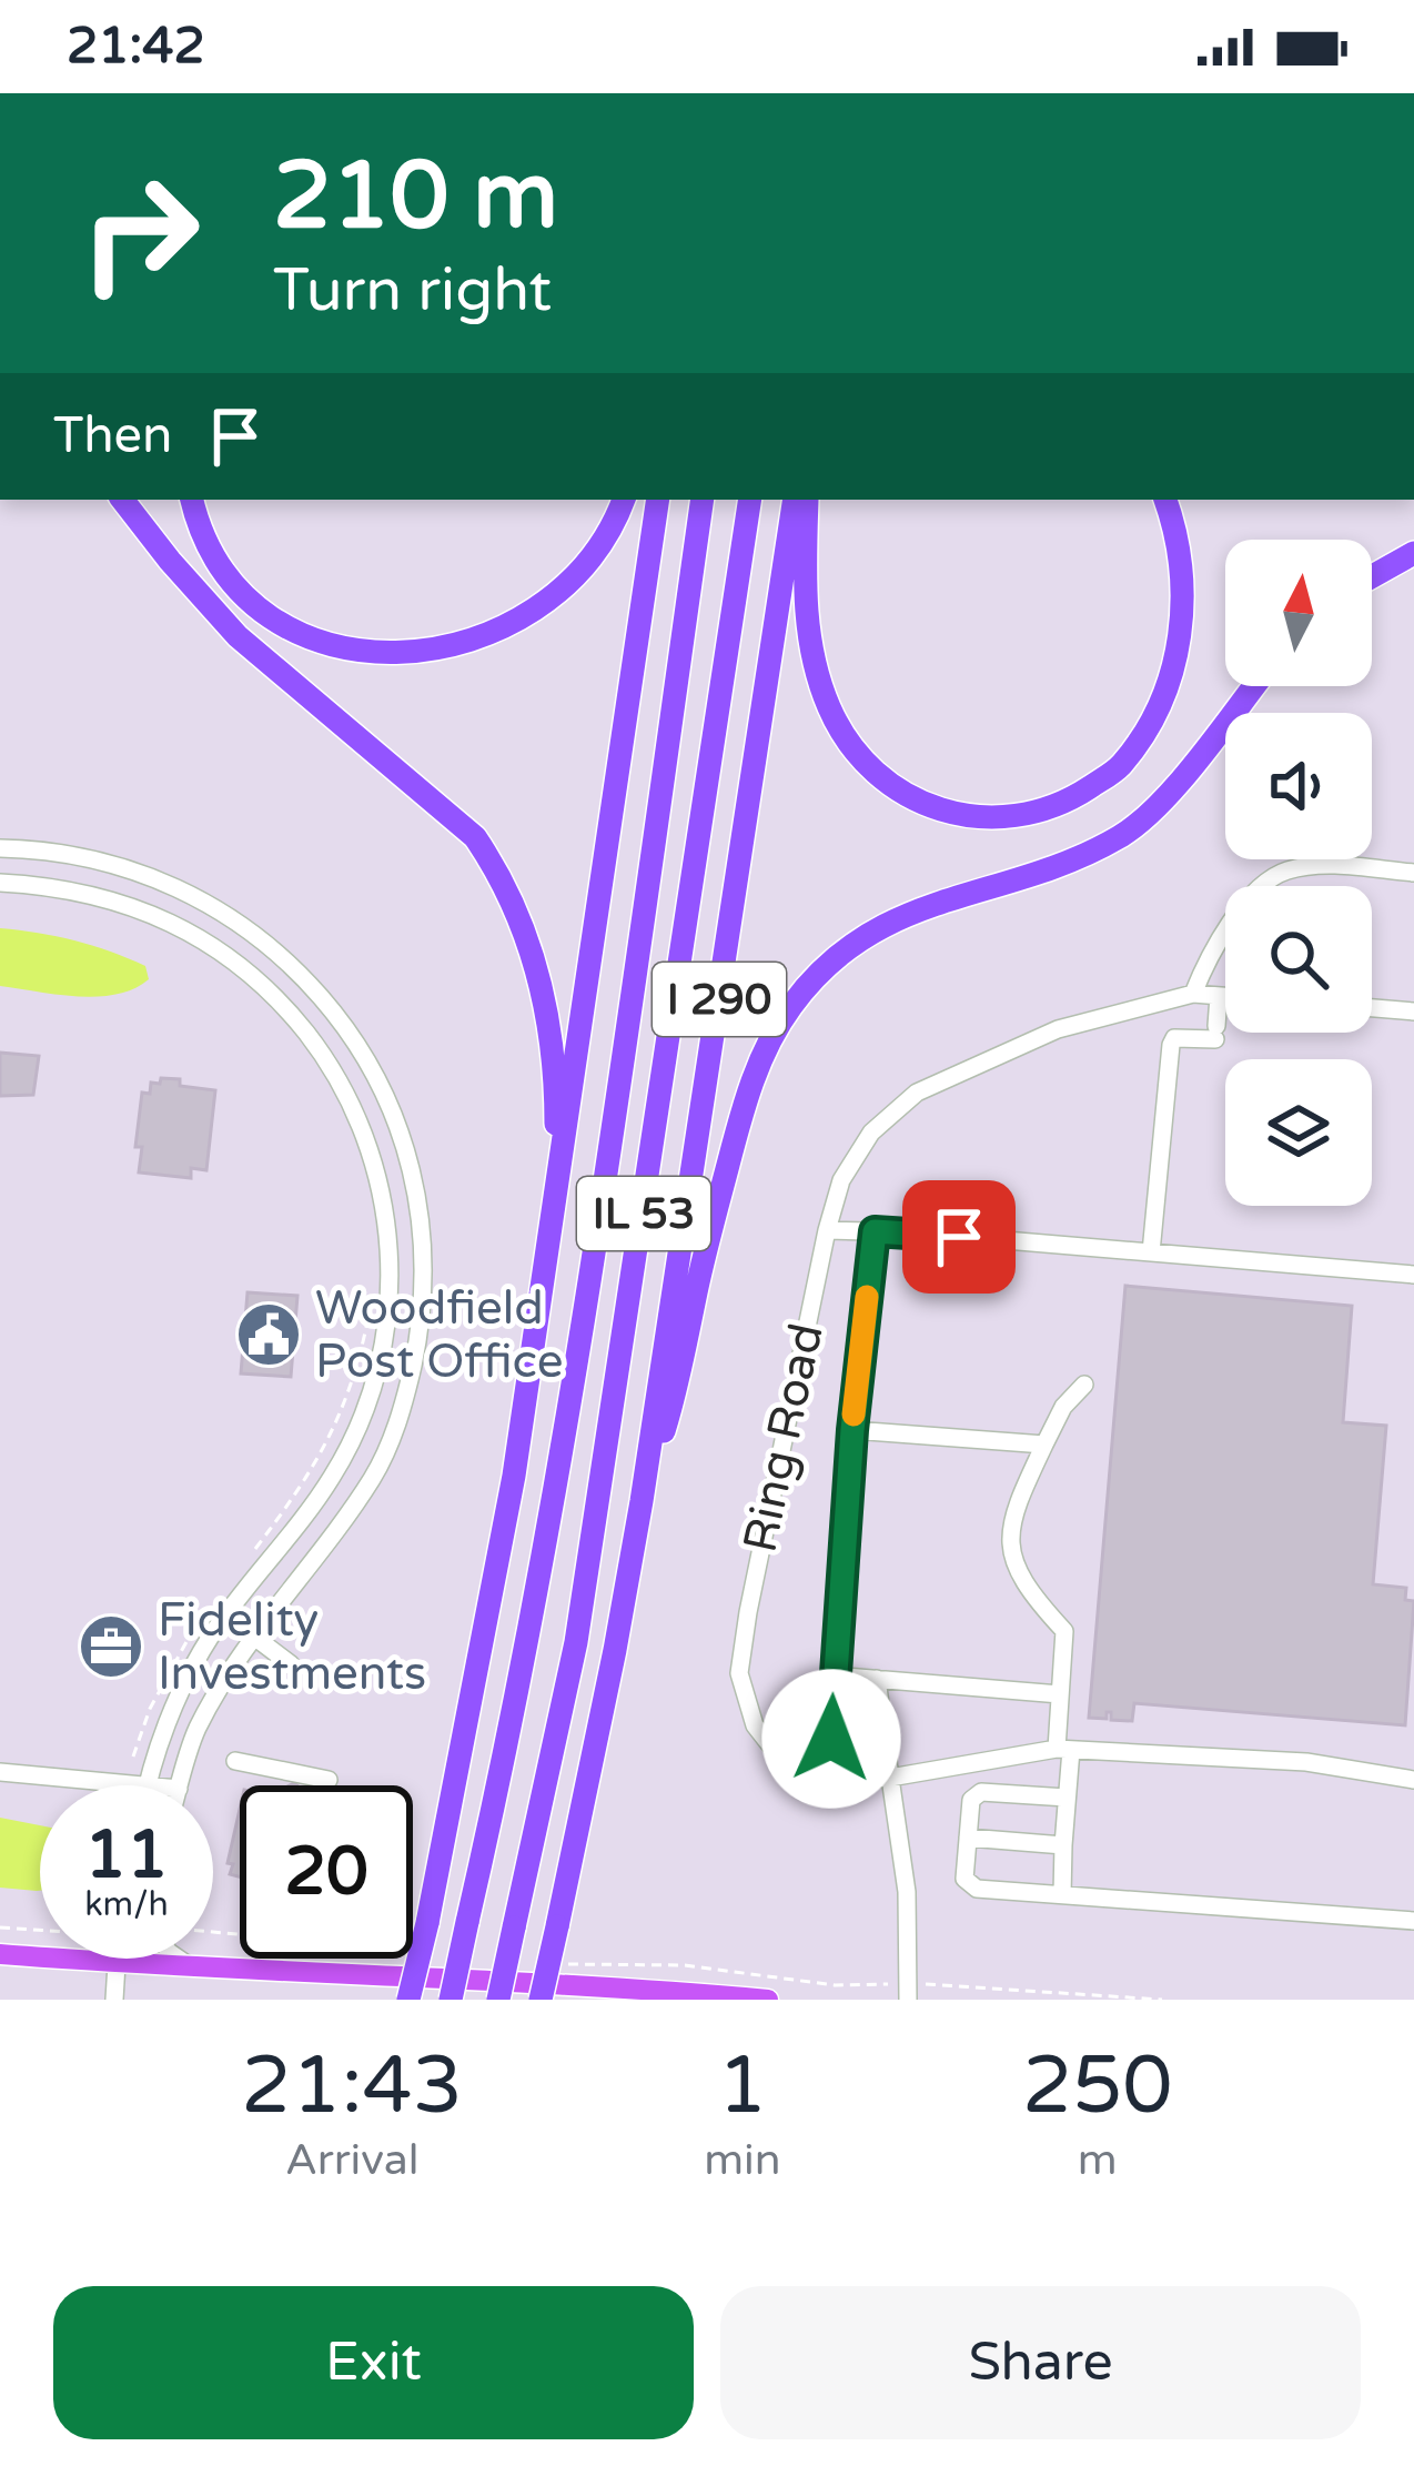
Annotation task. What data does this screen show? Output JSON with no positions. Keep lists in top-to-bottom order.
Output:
{
  "streets": {
    "highway": ["I 290", "IL 53"],
    "street": ["Ring Road"]
  },
  "places": {
    "public building": ["Woodfield Post Office"],
    "office": ["Fidelity Investments"]
  },
  "north": "top",
  "page": {
    "status": "21:42",
    "turn": ["210 m", "Turn right"],
    "then": "Then",
    "speed": "11 km/h",
    "limit": "20",
    "eta": [
      "21:43",
      "Arrival",
      "1",
      "min",
      "250",
      "m"
    ],
    "buttons": ["Exit", "Share"]
  }
}
